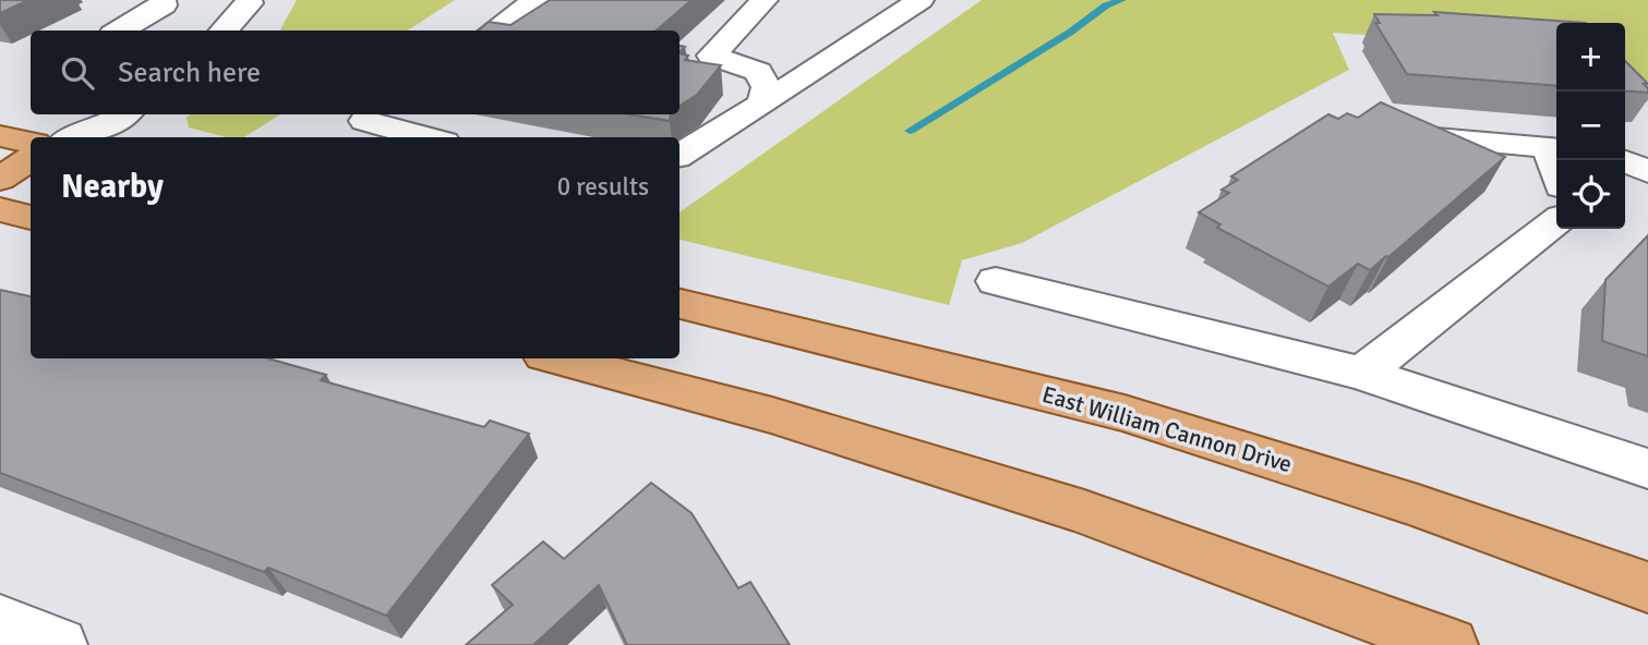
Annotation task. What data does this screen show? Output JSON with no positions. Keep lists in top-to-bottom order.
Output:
{
  "streets": {
    "main road": ["East William Cannon Drive"]
  },
  "page": {
    "map_buttons": ["+", "−"],
    "search": "Search here",
    "heading": ["Nearby", "0 results"]
  }
}
